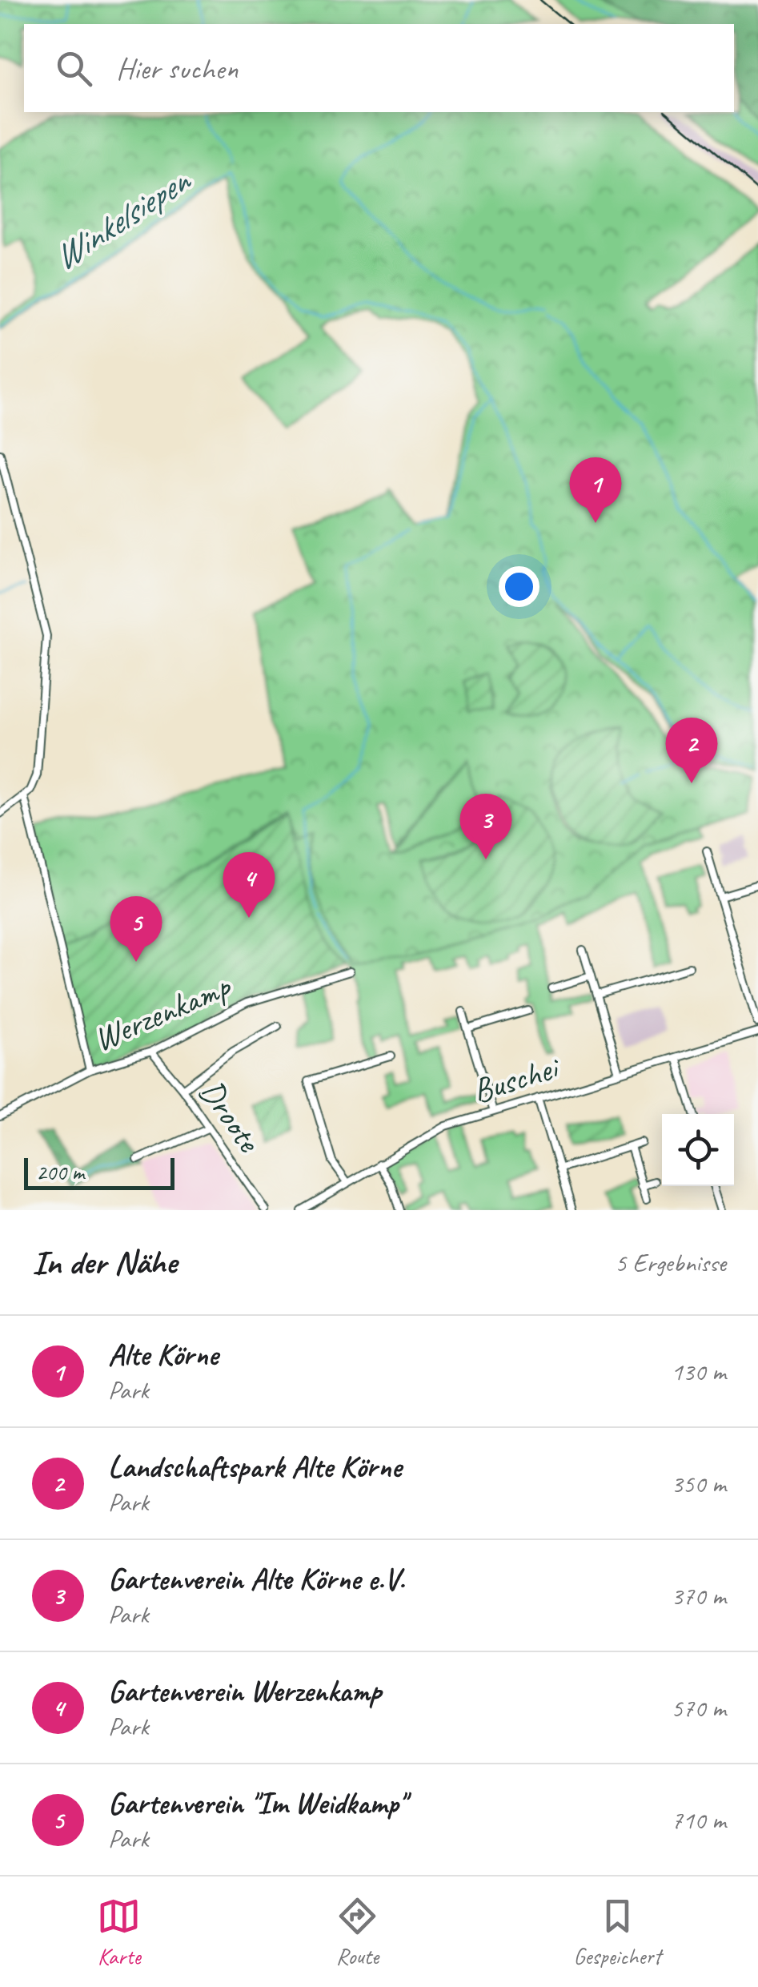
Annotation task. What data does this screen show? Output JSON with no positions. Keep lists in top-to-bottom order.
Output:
{
  "streets": {
    "street": ["Werzenkamp", "Buschei", "Droote"]
  },
  "crossings": [
    ["Werzenkamp", "Droote"]
  ],
  "water": ["Winkelsiepen"],
  "scale_bar": "200 m",
  "page": {
    "search": "Hier suchen",
    "pins": [
      "1",
      "2",
      "3",
      "4",
      "5"
    ],
    "scale": "200 m",
    "heading": ["In der Nähe", "5 Ergebnisse"],
    "list": [
      {
        "mark": "1",
        "name": "Alte Körne",
        "note": "Park",
        "value": "130 m"
      },
      {
        "mark": "2",
        "name": "Landschaftspark Alte Körne",
        "note": "Park",
        "value": "350 m"
      },
      {
        "mark": "3",
        "name": "Gartenverein Alte Körne e.V.",
        "note": "Park",
        "value": "370 m"
      },
      {
        "mark": "4",
        "name": "Gartenverein Werzenkamp",
        "note": "Park",
        "value": "570 m"
      },
      {
        "mark": "5",
        "name": "Gartenverein \"Im Weidkamp\"",
        "note": "Park",
        "value": "710 m"
      }
    ],
    "nav": ["Karte", "Route", "Gespeichert"]
  }
}
